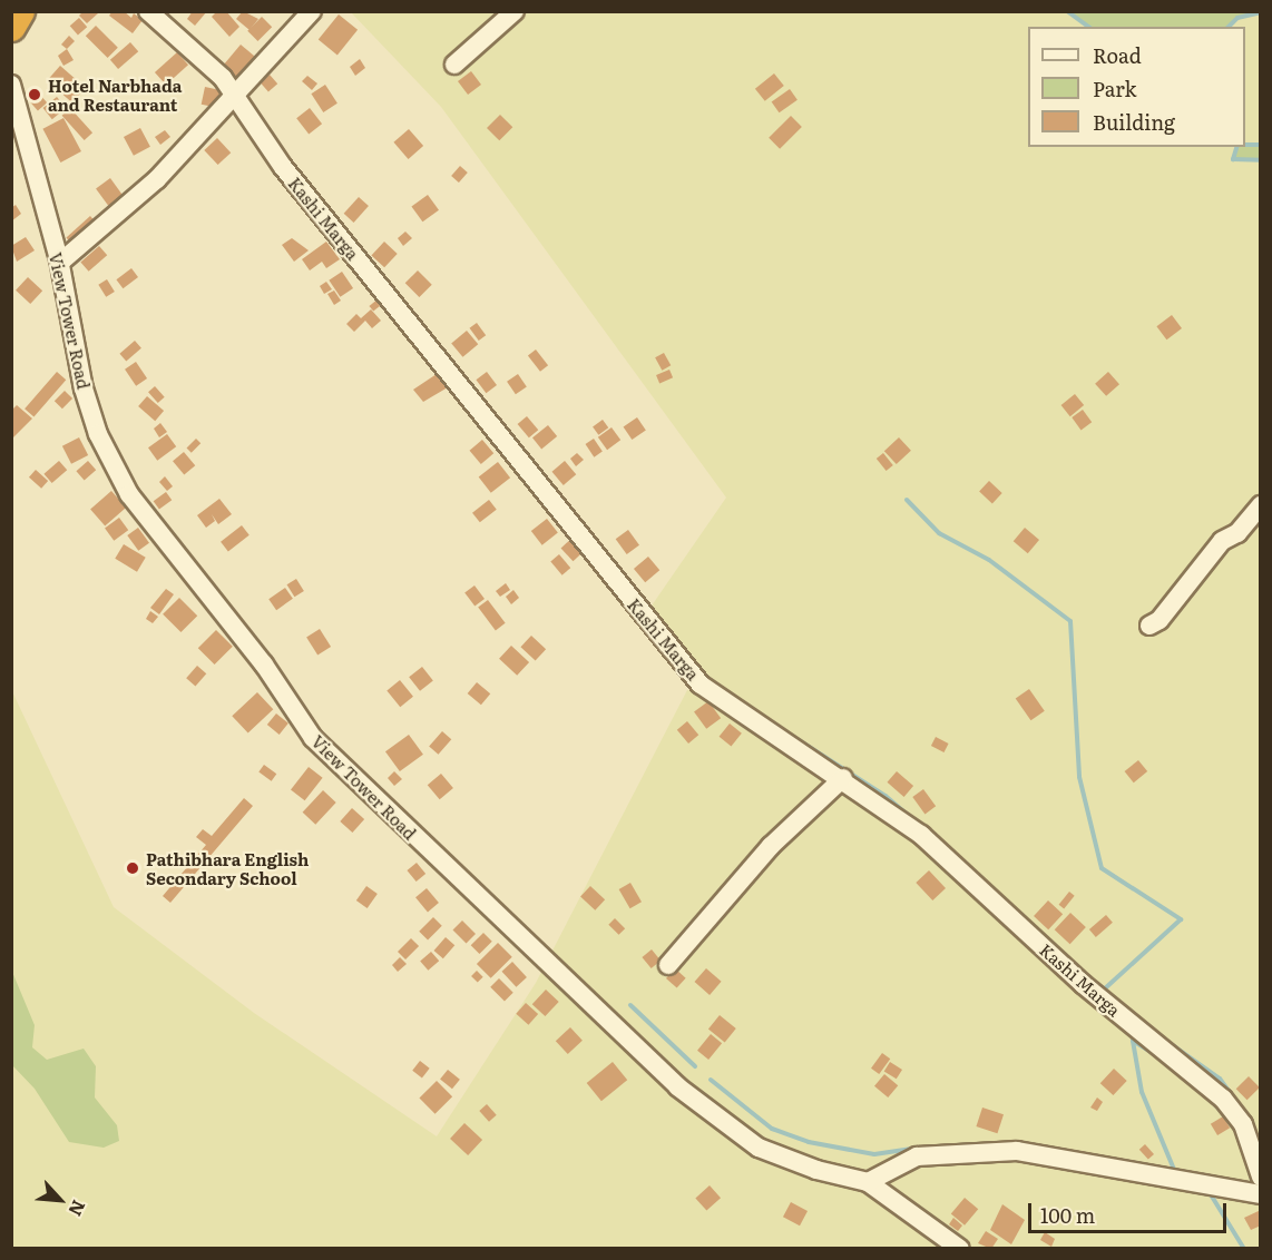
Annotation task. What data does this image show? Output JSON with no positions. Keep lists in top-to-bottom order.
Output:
{
  "streets": {
    "street": ["Kashi Marga", "View Tower Road"]
  },
  "places": ["Hotel Narbhada and Restaurant", "Pathibhara English Secondary School"],
  "legend": ["Road", "Park", "Building"],
  "scale_bar": "100 m",
  "north": "bottom right"
}
